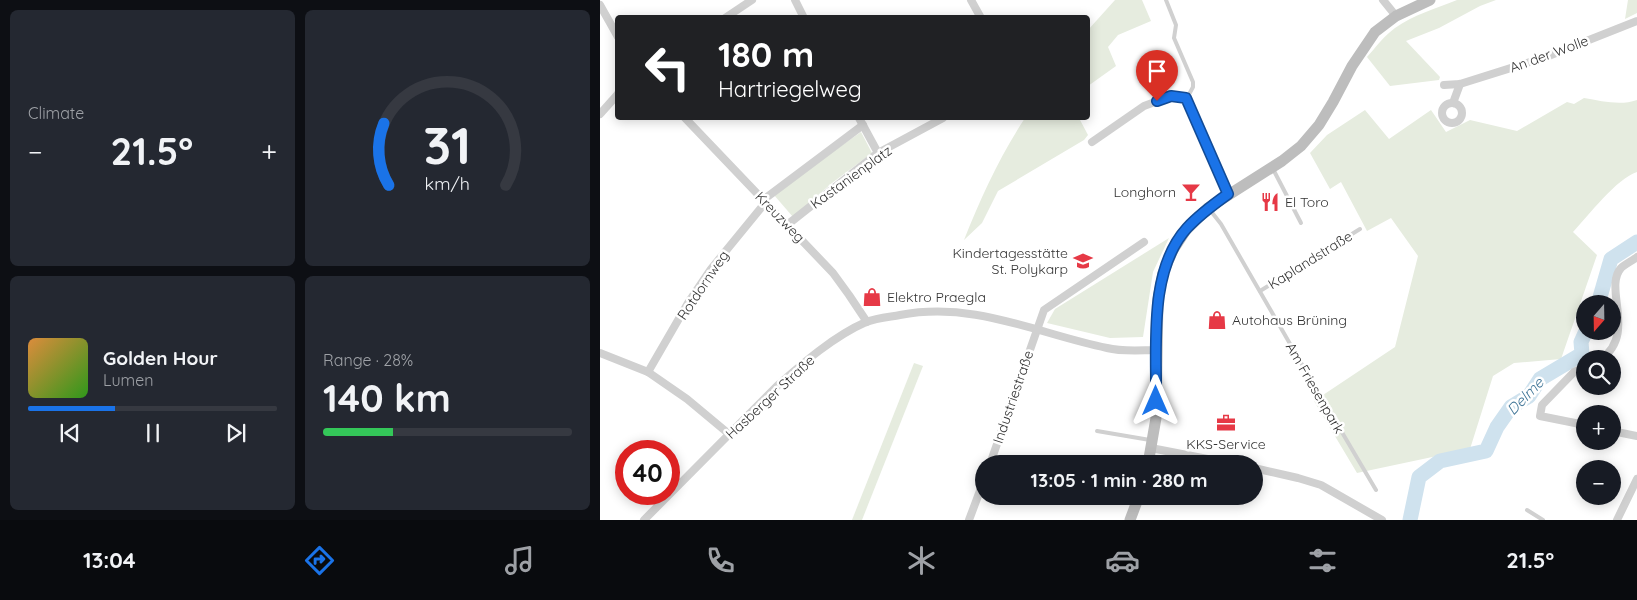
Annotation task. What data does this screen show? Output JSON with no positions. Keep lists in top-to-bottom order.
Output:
{
  "streets": {
    "street": [
      "An der Wolle",
      "Kastanienplatz",
      "Kreuzweg",
      "Rotdornweg",
      "Hasberger Straße",
      "Industriestraße"
    ],
    "lane": ["Kaplandstraße", "Am Friesenpark"]
  },
  "crossings": [
    ["Kastanienplatz", "Kreuzweg"],
    ["Kreuzweg", "Rotdornweg"],
    ["Kreuzweg", "Hasberger Straße"],
    ["Kaplandstraße", "Am Friesenpark"],
    ["Hasberger Straße", "Industriestraße"]
  ],
  "water": ["Delme"],
  "places": {
    "bar": ["Longhorn"],
    "restaurant": ["El Toro"],
    "school or university": ["Kindertagesstätte St. Polykarp"],
    "shop": ["Elektro Praegla", "Autohaus Brüning"],
    "office": ["KKS-Service"]
  },
  "north": "bottom",
  "page": {
    "tile": [
      "Climate",
      ["Range · 28%", "140 km"]
    ],
    "turn": ["180 m", "Hartriegelweg"],
    "heat": ["−", "21.5°", "+"],
    "map_buttons": ["+", "−"],
    "song": ["Golden Hour", "Lumen"],
    "limit": "40",
    "trip": "13:05 · 1 min · 280 m",
    "tabs": ["13:04", "21.5°"],
    "gauge": ["31", "km/h"]
  }
}
